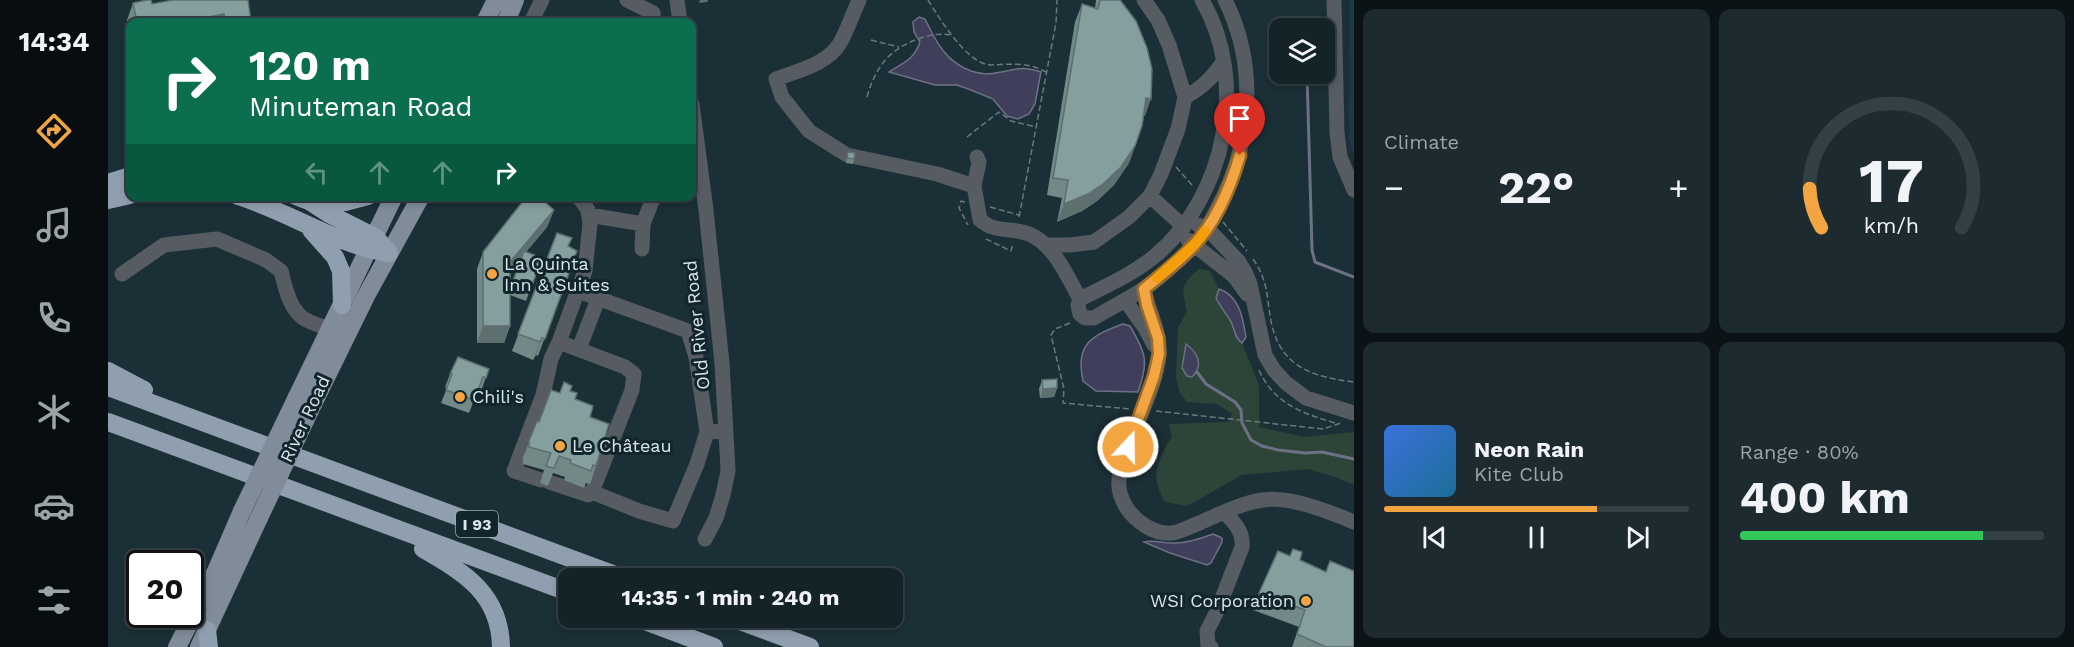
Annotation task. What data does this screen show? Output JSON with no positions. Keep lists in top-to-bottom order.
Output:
{
  "streets": {
    "highway": ["I 93"],
    "main road": ["River Road"],
    "street": ["Old River Road"]
  },
  "places": [
    "La Quinta Inn & Suites",
    "Chili's",
    "Le Château",
    "WSI Corporation"
  ],
  "page": {
    "tabs": "14:34",
    "tile": [
      "Climate",
      ["Range · 80%", "400 km"]
    ],
    "turn": ["120 m", "Minuteman Road"],
    "heat": ["−", "22°", "+"],
    "song": ["Neon Rain", "Kite Club"],
    "limit": "20",
    "trip": "14:35 · 1 min · 240 m",
    "gauge": ["17", "km/h"]
  }
}
